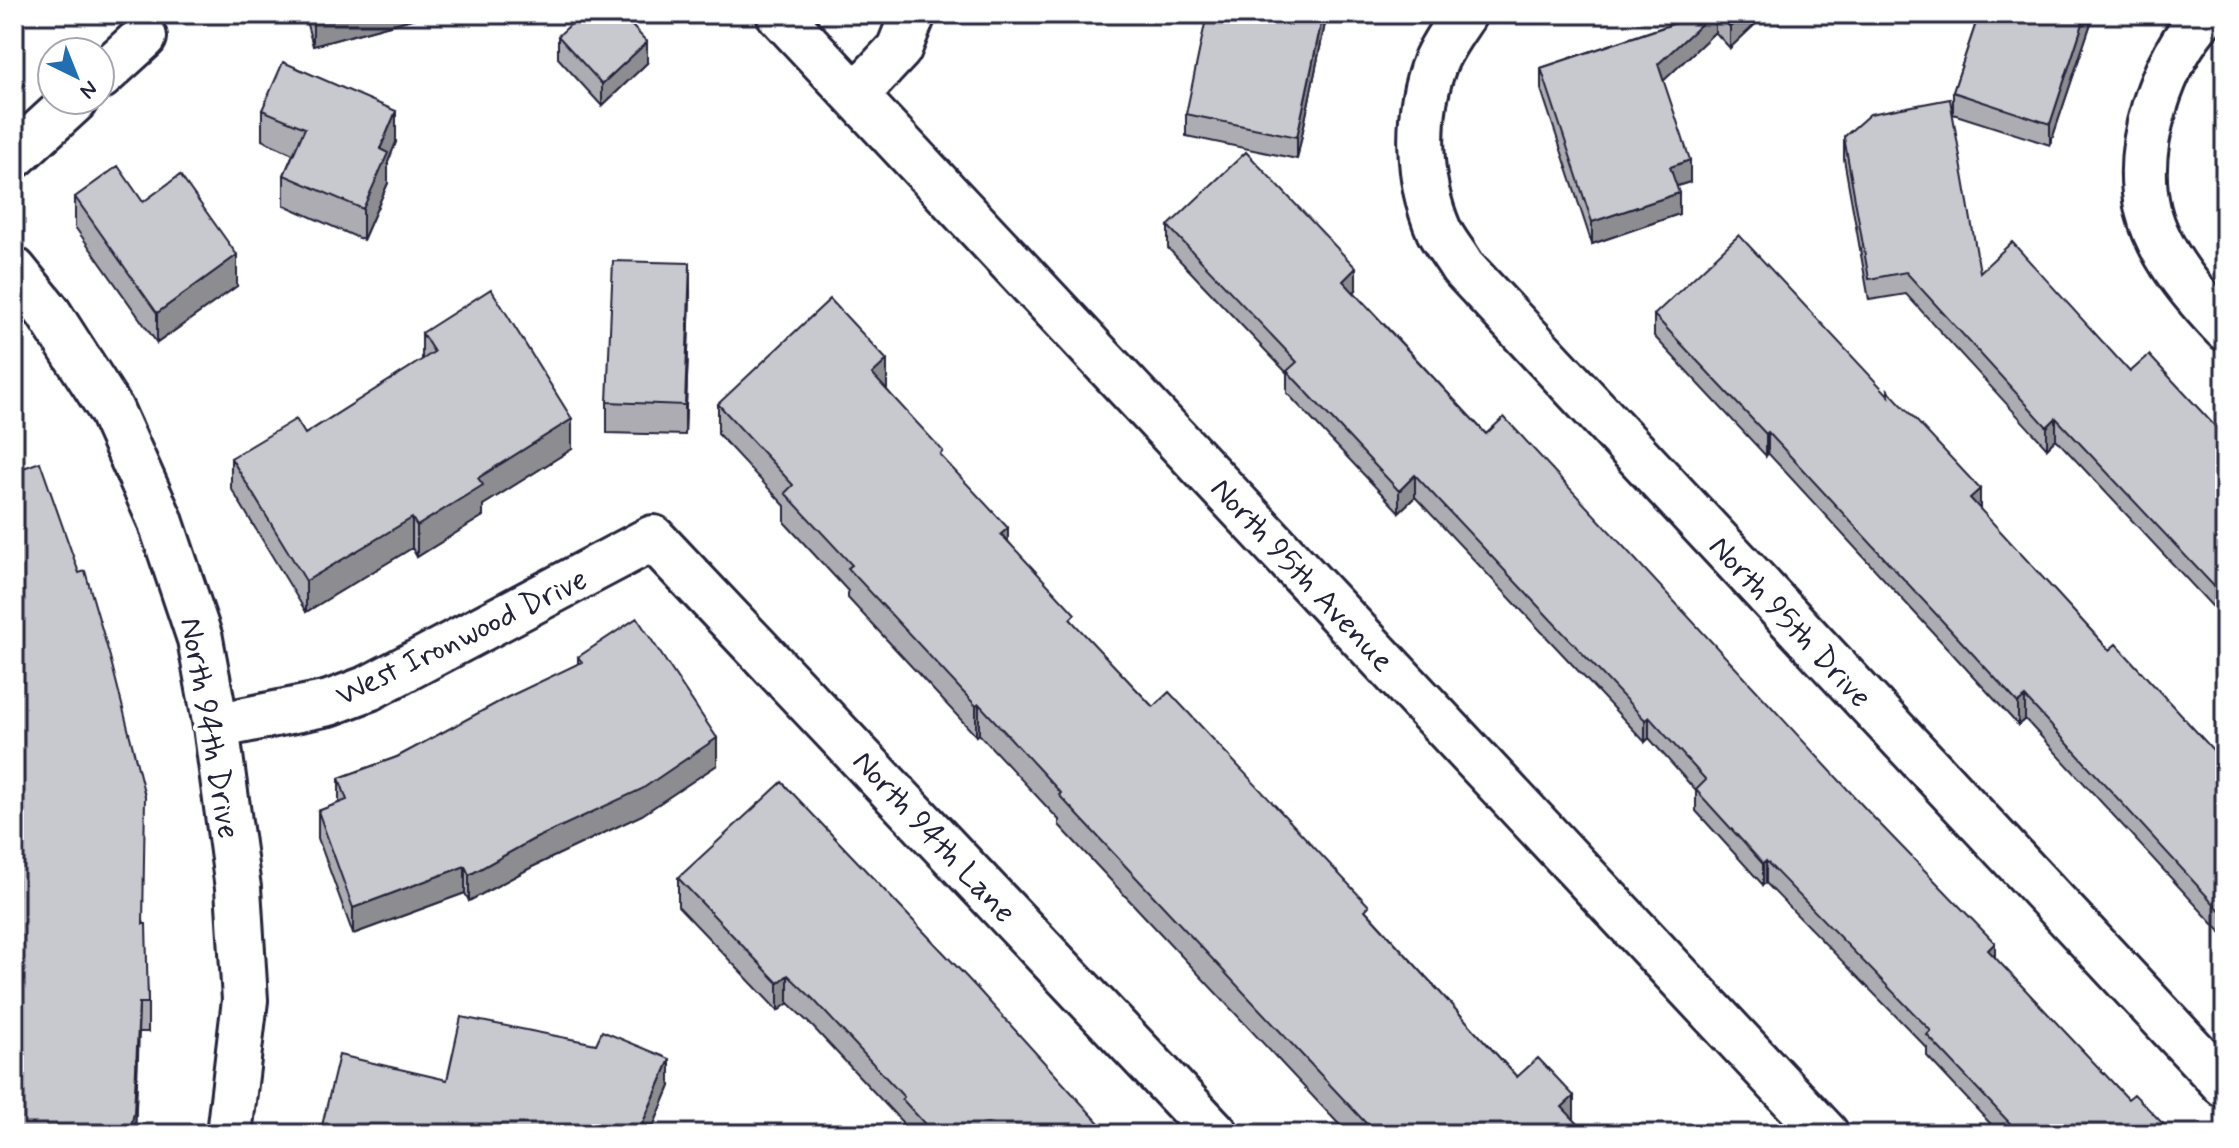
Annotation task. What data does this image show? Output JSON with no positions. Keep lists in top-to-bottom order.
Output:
{
  "streets": {
    "street": [
      "North 95th Avenue",
      "North 95th Drive",
      "West Ironwood Drive",
      "North 94th Drive",
      "North 94th Lane"
    ]
  },
  "crossings": [
    ["West Ironwood Drive", "North 94th Drive"],
    ["West Ironwood Drive", "North 94th Lane"]
  ],
  "north": "bottom right"
}
